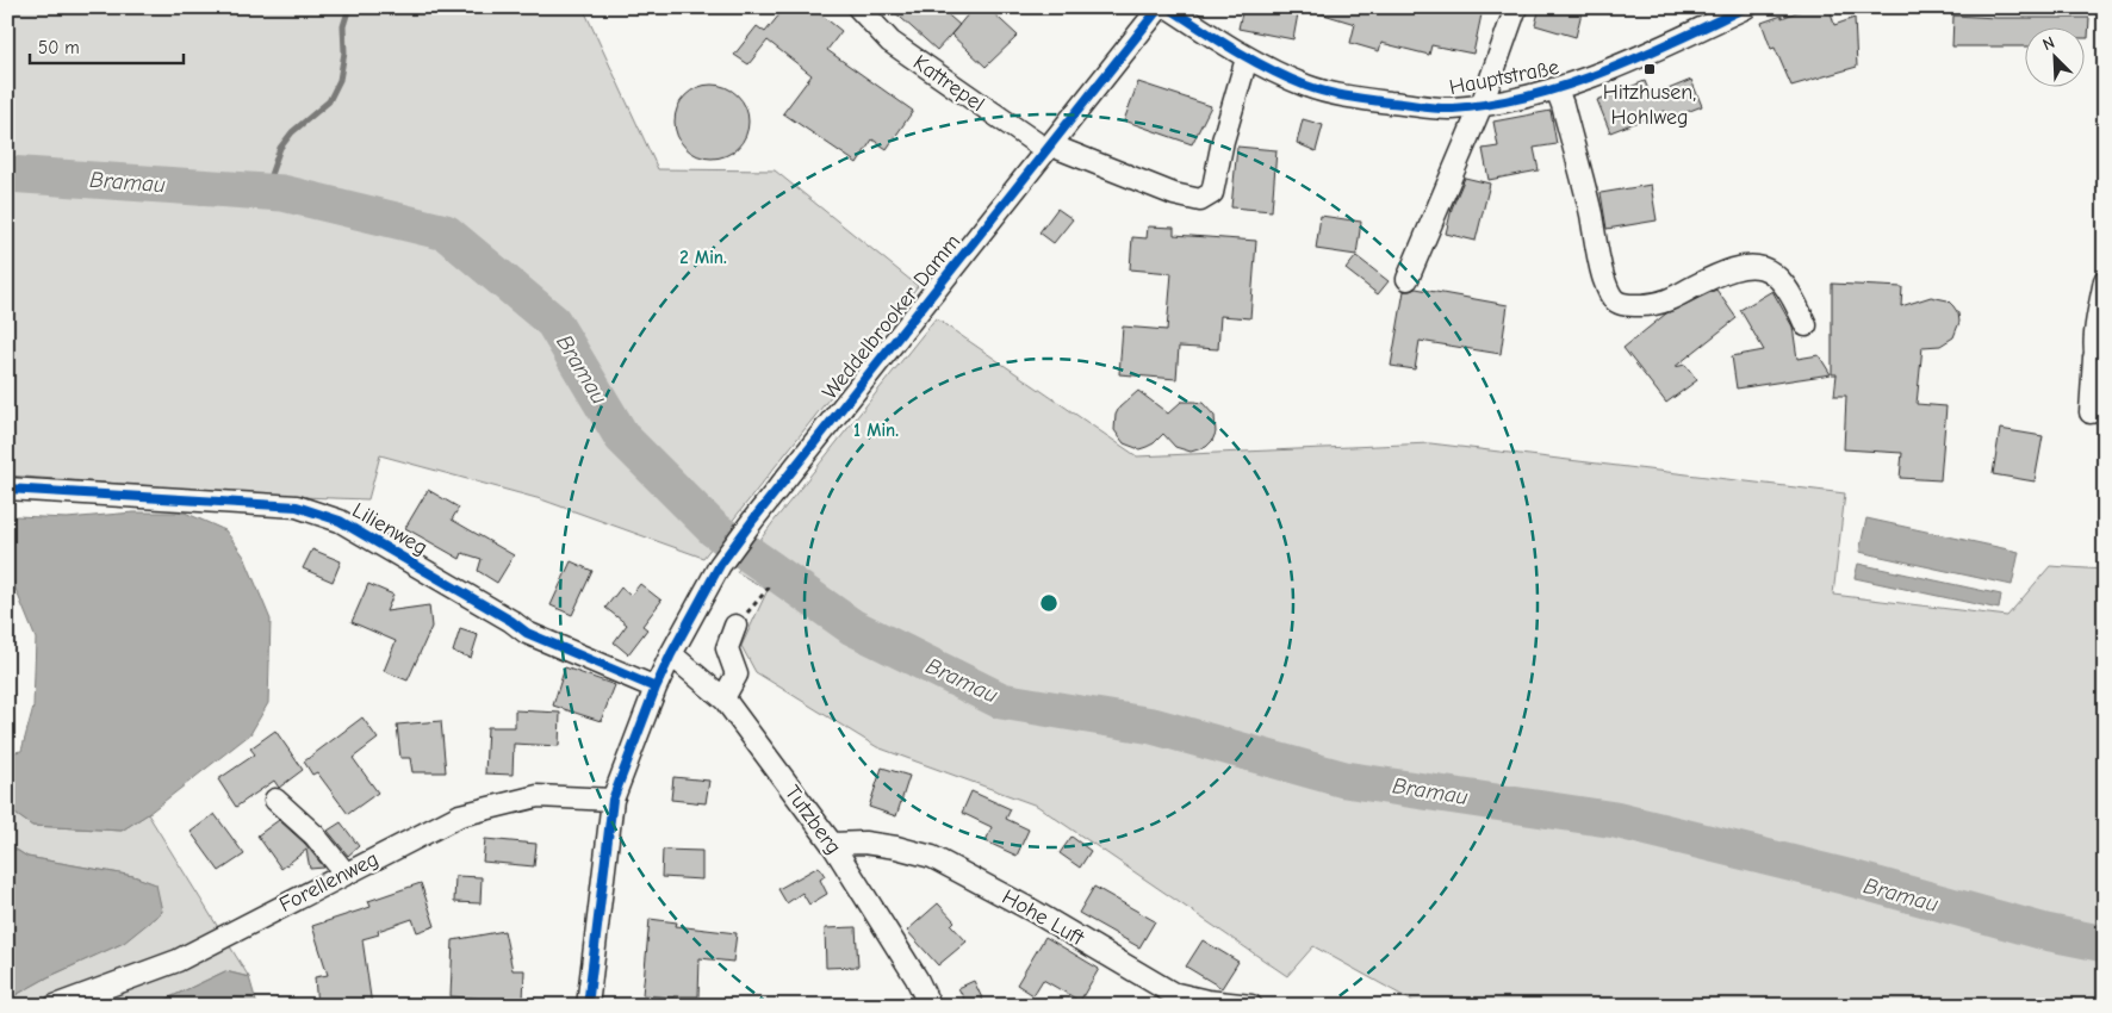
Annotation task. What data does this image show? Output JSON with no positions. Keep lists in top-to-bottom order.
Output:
{
  "streets": {
    "street": [
      "Hauptstraße",
      "Kattrepel",
      "Weddelbrooker Damm",
      "Lilienweg",
      "Tutzberg",
      "Forellenweg",
      "Hohe Luft"
    ]
  },
  "crossings": [
    ["Hauptstraße", "Kattrepel"],
    ["Kattrepel", "Weddelbrooker Damm"],
    ["Weddelbrooker Damm", "Lilienweg"],
    ["Weddelbrooker Damm", "Tutzberg"],
    ["Weddelbrooker Damm", "Forellenweg"],
    ["Tutzberg", "Hohe Luft"]
  ],
  "water": ["Bramau"],
  "places": {
    "transit": ["Hitzhusen, Hohlweg"]
  },
  "scale_bar": "50 m",
  "north": "top left",
  "rings": ["2 Min.", "1 Min."]
}
